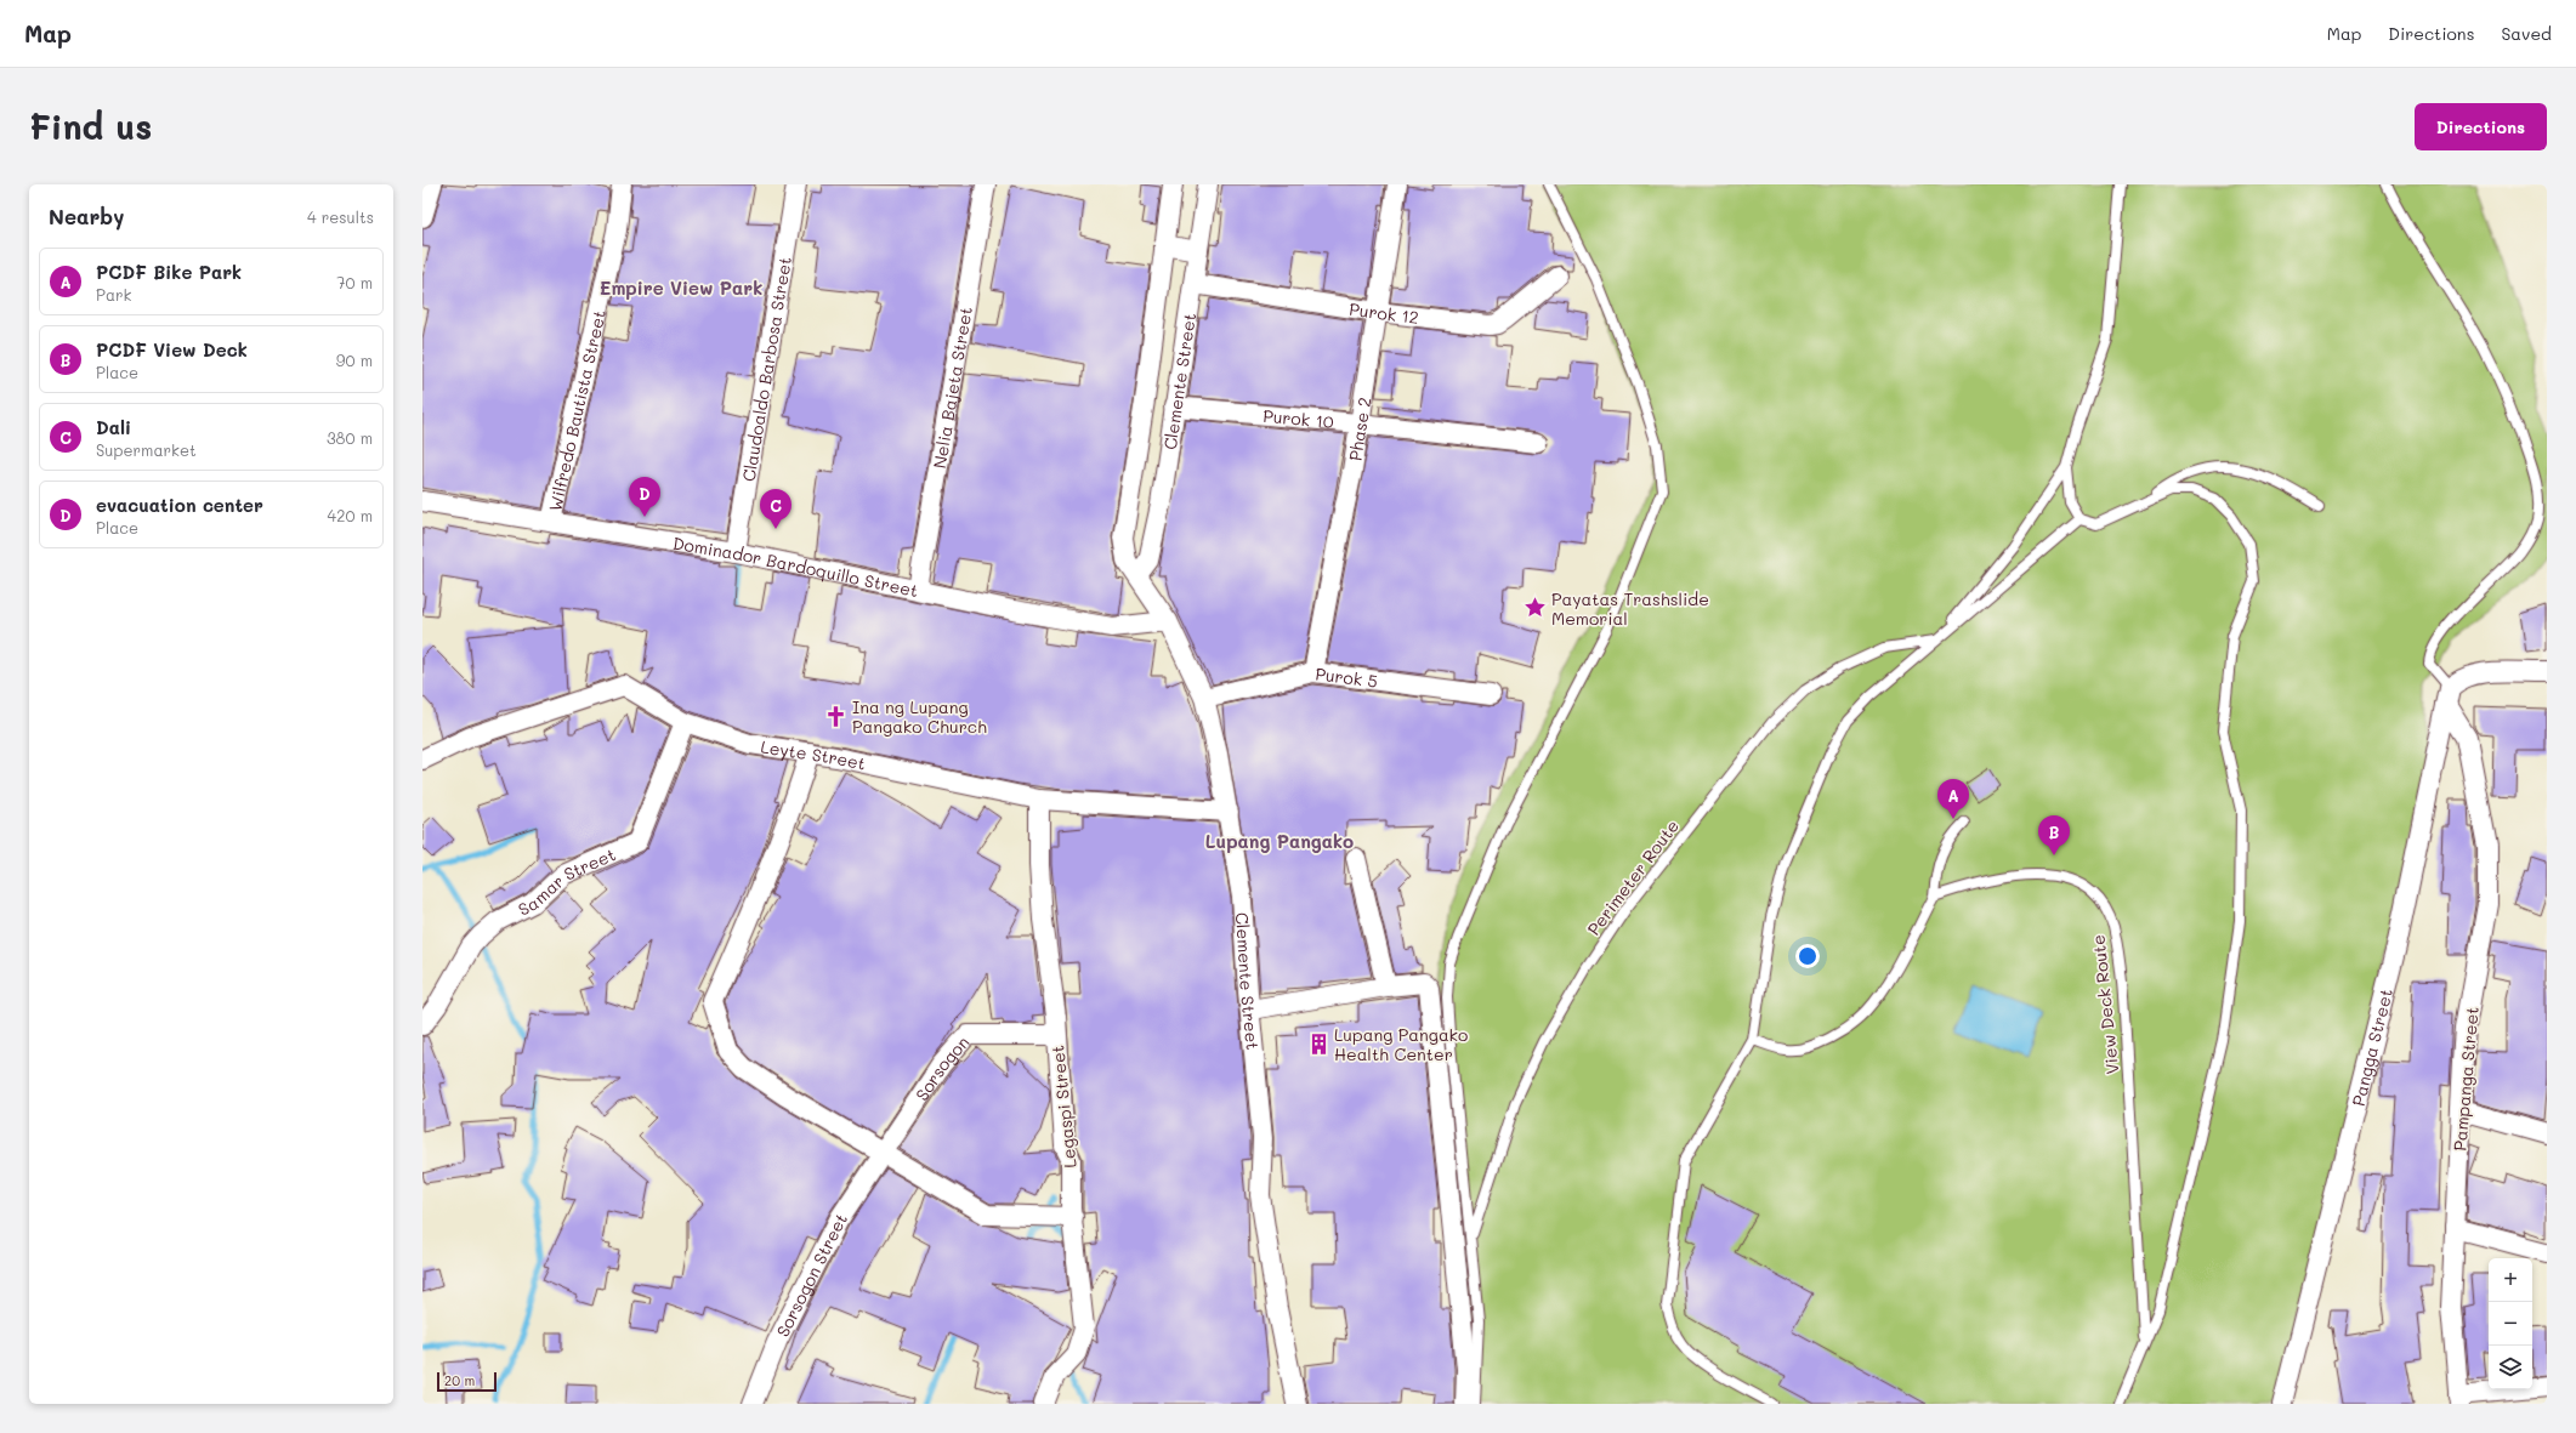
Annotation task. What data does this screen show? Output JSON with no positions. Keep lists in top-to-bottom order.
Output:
{
  "streets": {
    "street": [
      "Purok 12",
      "Claudoaldo Barbosa Street",
      "Clemente Street",
      "Nelia Bajeta Street",
      "Wilfredo Bautista Street",
      "Purok 10",
      "Phase 2",
      "Dominador Bardoquillo Street",
      "Purok 5",
      "Leyte Street",
      "Samar Street",
      "Pangga Street",
      "Sorsogon",
      "Pampanga Street",
      "Legaspi Street",
      "Sorsogon Street"
    ],
    "lane": ["Perimeter Route", "View Deck Route"]
  },
  "crossings": [
    ["Purok 12", "Clemente Street"],
    ["Purok 12", "Phase 2"],
    ["Claudoaldo Barbosa Street", "Dominador Bardoquillo Street"],
    ["Clemente Street", "Purok 10"],
    ["Clemente Street", "Dominador Bardoquillo Street"],
    ["Clemente Street", "Purok 5"],
    ["Clemente Street", "Leyte Street"],
    ["Nelia Bajeta Street", "Dominador Bardoquillo Street"],
    ["Wilfredo Bautista Street", "Dominador Bardoquillo Street"],
    ["Purok 10", "Phase 2"],
    ["Phase 2", "Purok 5"],
    ["Leyte Street", "Samar Street"],
    ["Leyte Street", "Legaspi Street"],
    ["Pangga Street", "Pampanga Street"],
    ["Sorsogon", "Legaspi Street"],
    ["Sorsogon", "Sorsogon Street"]
  ],
  "districts": ["Empire View Park", "Lupang Pangako"],
  "places": {
    "place": ["Payatas Trashslide Memorial"],
    "church": ["Ina ng Lupang Pangako Church"],
    "building": ["Lupang Pangako Health Center"]
  },
  "scale_bar": "20 m",
  "page": {
    "header": "Map",
    "nav": ["Map", "Directions", "Saved"],
    "buttons": "Directions",
    "title": "Find us",
    "heading": ["Nearby", "4 results"],
    "list": [
      {
        "mark": "A",
        "name": "PCDF Bike Park",
        "note": "Park",
        "value": "70 m"
      },
      {
        "mark": "B",
        "name": "PCDF View Deck",
        "note": "Place",
        "value": "90 m"
      },
      {
        "mark": "C",
        "name": "Dali",
        "note": "Supermarket",
        "value": "380 m"
      },
      {
        "mark": "D",
        "name": "evacuation center",
        "note": "Place",
        "value": "420 m"
      }
    ],
    "pins": [
      "D",
      "C",
      "A",
      "B"
    ],
    "map_buttons": ["+", "−"],
    "scale": "20 m"
  }
}
